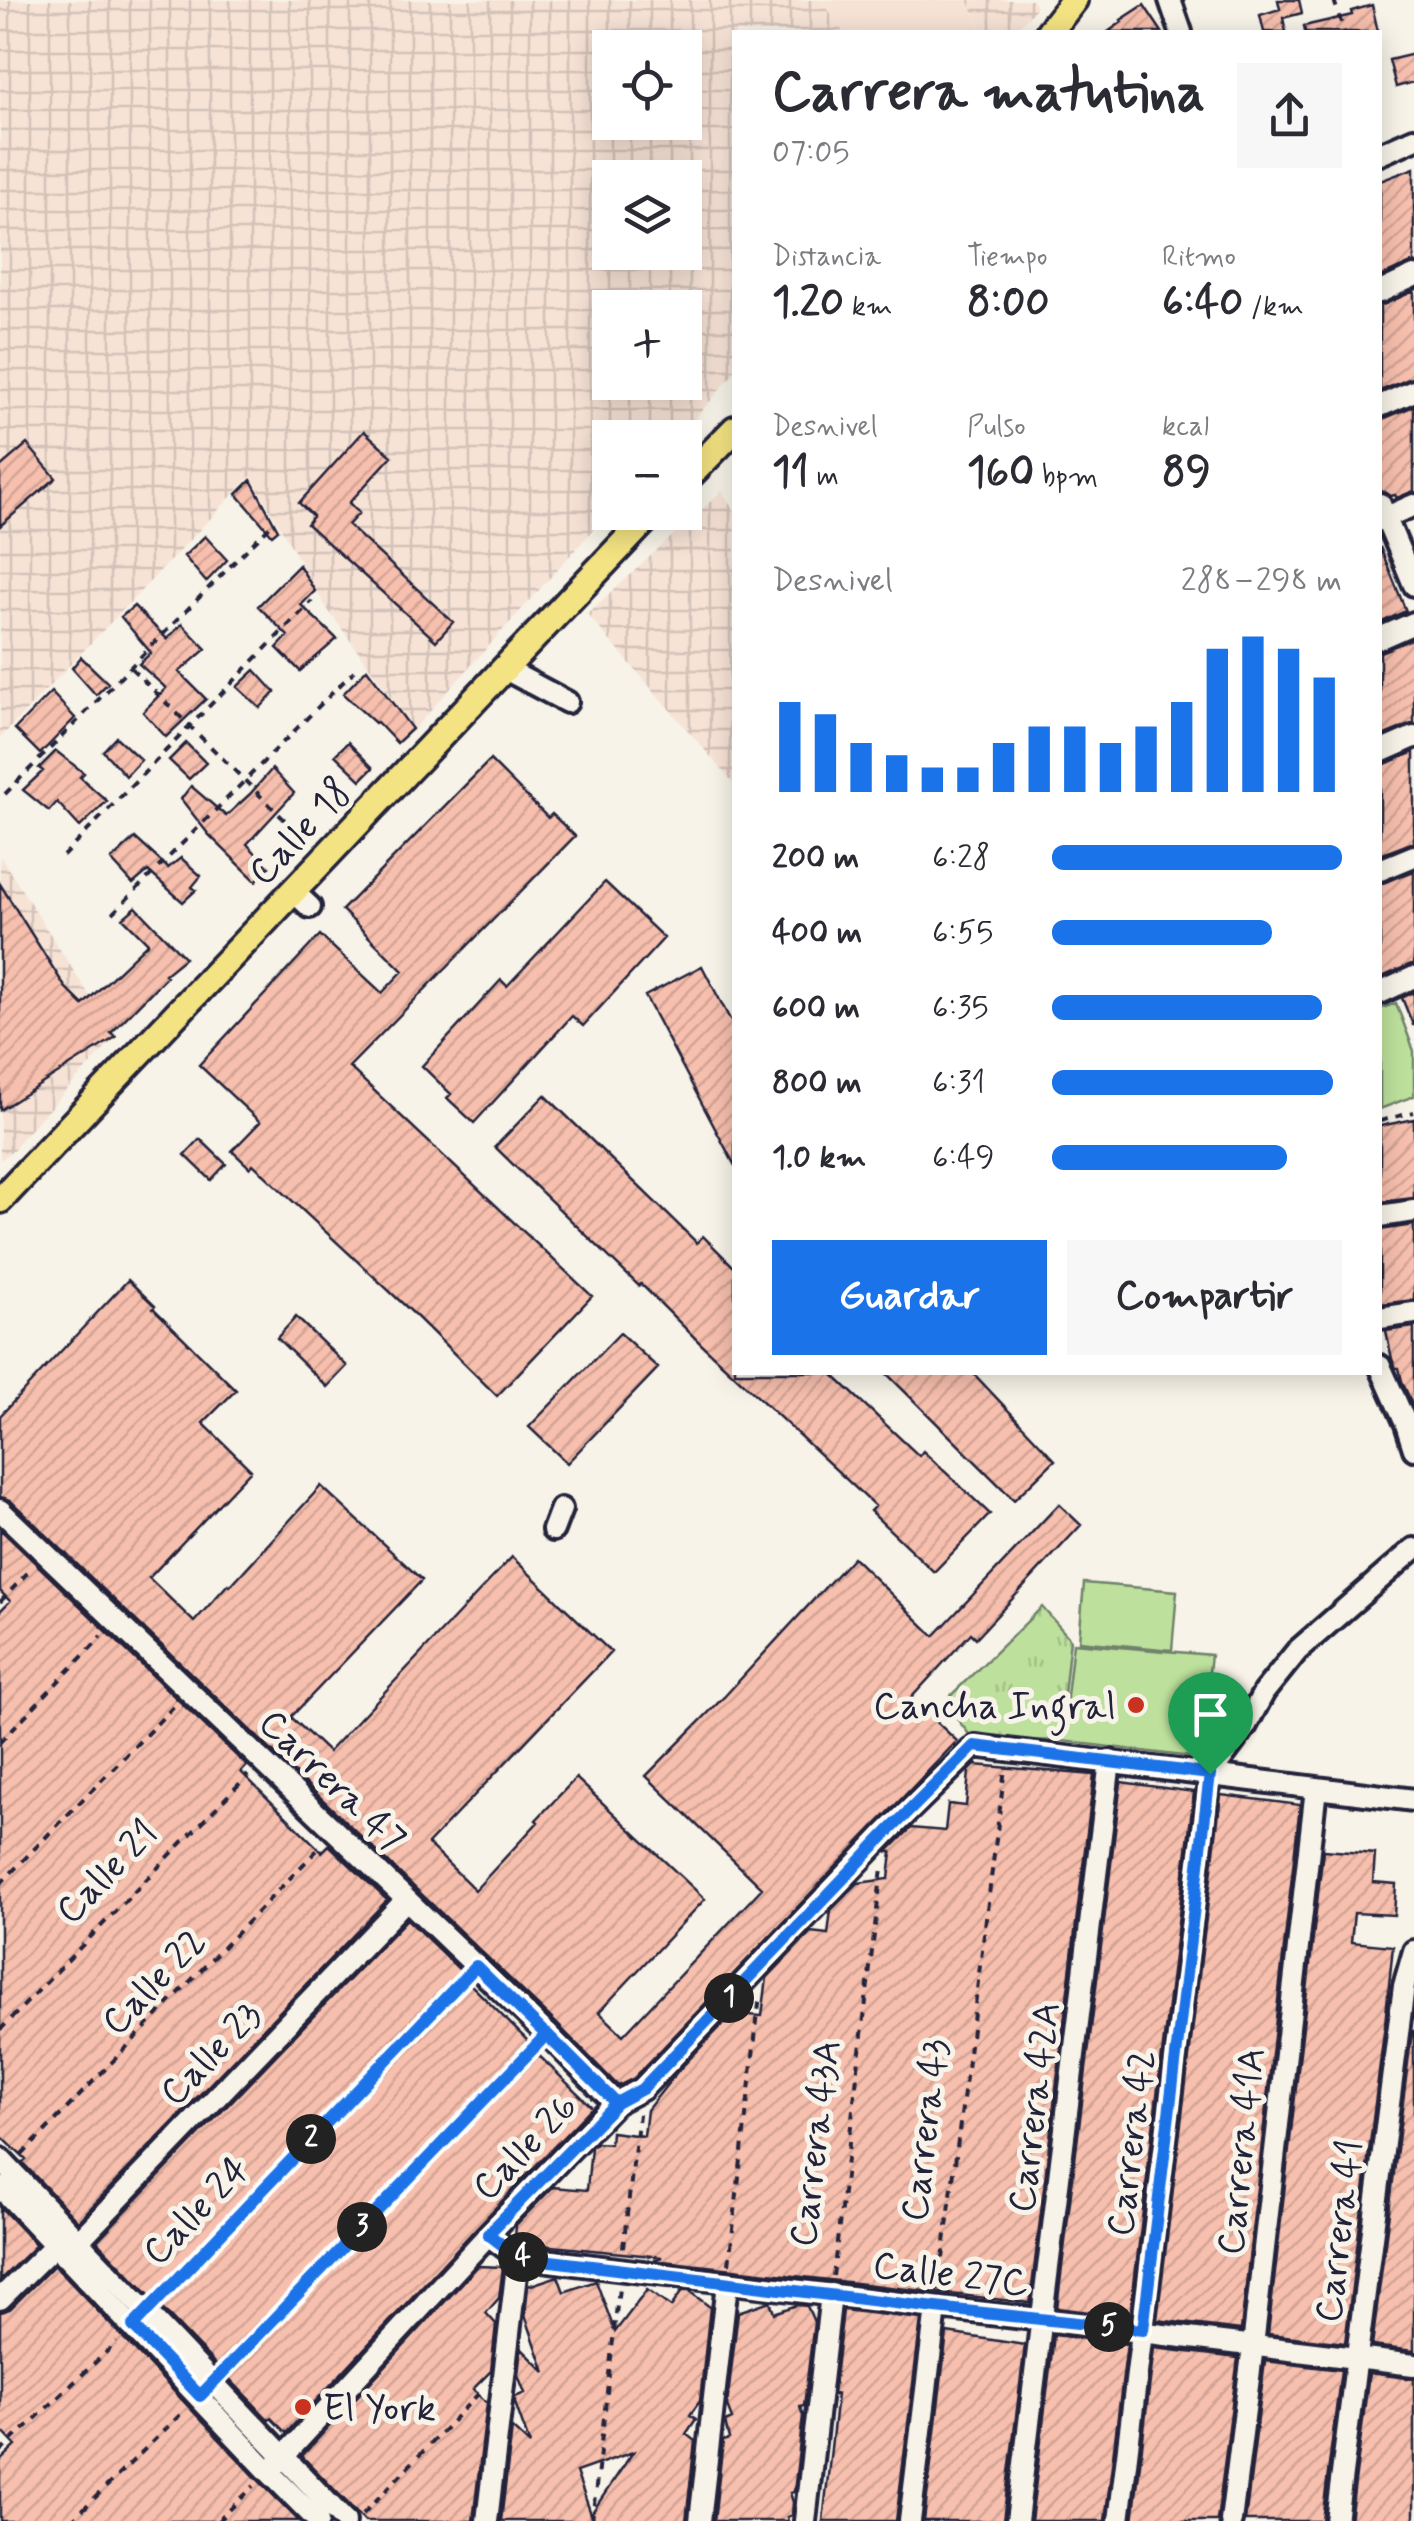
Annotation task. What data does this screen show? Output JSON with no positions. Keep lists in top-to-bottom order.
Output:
{
  "streets": {
    "main road": ["Calle 18"],
    "street": [
      "Carrera 47",
      "Calle 23",
      "Carrera 42A",
      "Carrera 43A",
      "Carrera 42",
      "Calle 26",
      "Carrera 41A",
      "Carrera 41",
      "Calle 27C"
    ],
    "path": [
      "Calle 21",
      "Calle 22",
      "Carrera 43",
      "Calle 24"
    ]
  },
  "crossings": [
    ["Carrera 47", "Calle 21"],
    ["Carrera 47", "Calle 22"],
    ["Carrera 47", "Calle 23"],
    ["Carrera 47", "Calle 26"],
    ["Carrera 47", "Calle 24"],
    ["Carrera 42A", "Calle 27C"],
    ["Carrera 43", "Calle 26"],
    ["Carrera 43", "Calle 27C"],
    ["Carrera 43A", "Calle 26"],
    ["Carrera 43A", "Calle 27C"],
    ["Carrera 42", "Calle 27C"],
    ["Carrera 41A", "Calle 27C"],
    ["Carrera 41", "Calle 27C"]
  ],
  "places": ["Cancha Ingral", "El York"],
  "page": {
    "map_buttons": ["+", "−"],
    "heading": ["Carrera matutina", "07:05"],
    "stats": [
      ["Distancia", "1.20 km"],
      ["Tiempo", "8:00"],
      ["Ritmo", "6:40 /km"],
      ["Desnivel", "11 m"],
      ["Pulso", "160 bpm"],
      ["kcal", "89"]
    ],
    "chart": ["Desnivel", "288–298 m"],
    "list": [
      {
        "name": "200 m",
        "note": "6:28"
      },
      {
        "name": "400 m",
        "note": "6:55"
      },
      {
        "name": "600 m",
        "note": "6:35"
      },
      {
        "name": "800 m",
        "note": "6:31"
      },
      {
        "name": "1.0 km",
        "note": "6:49"
      }
    ],
    "buttons": ["Guardar", "Compartir"],
    "pins": [
      "1",
      "2",
      "3",
      "4",
      "5"
    ]
  }
}
